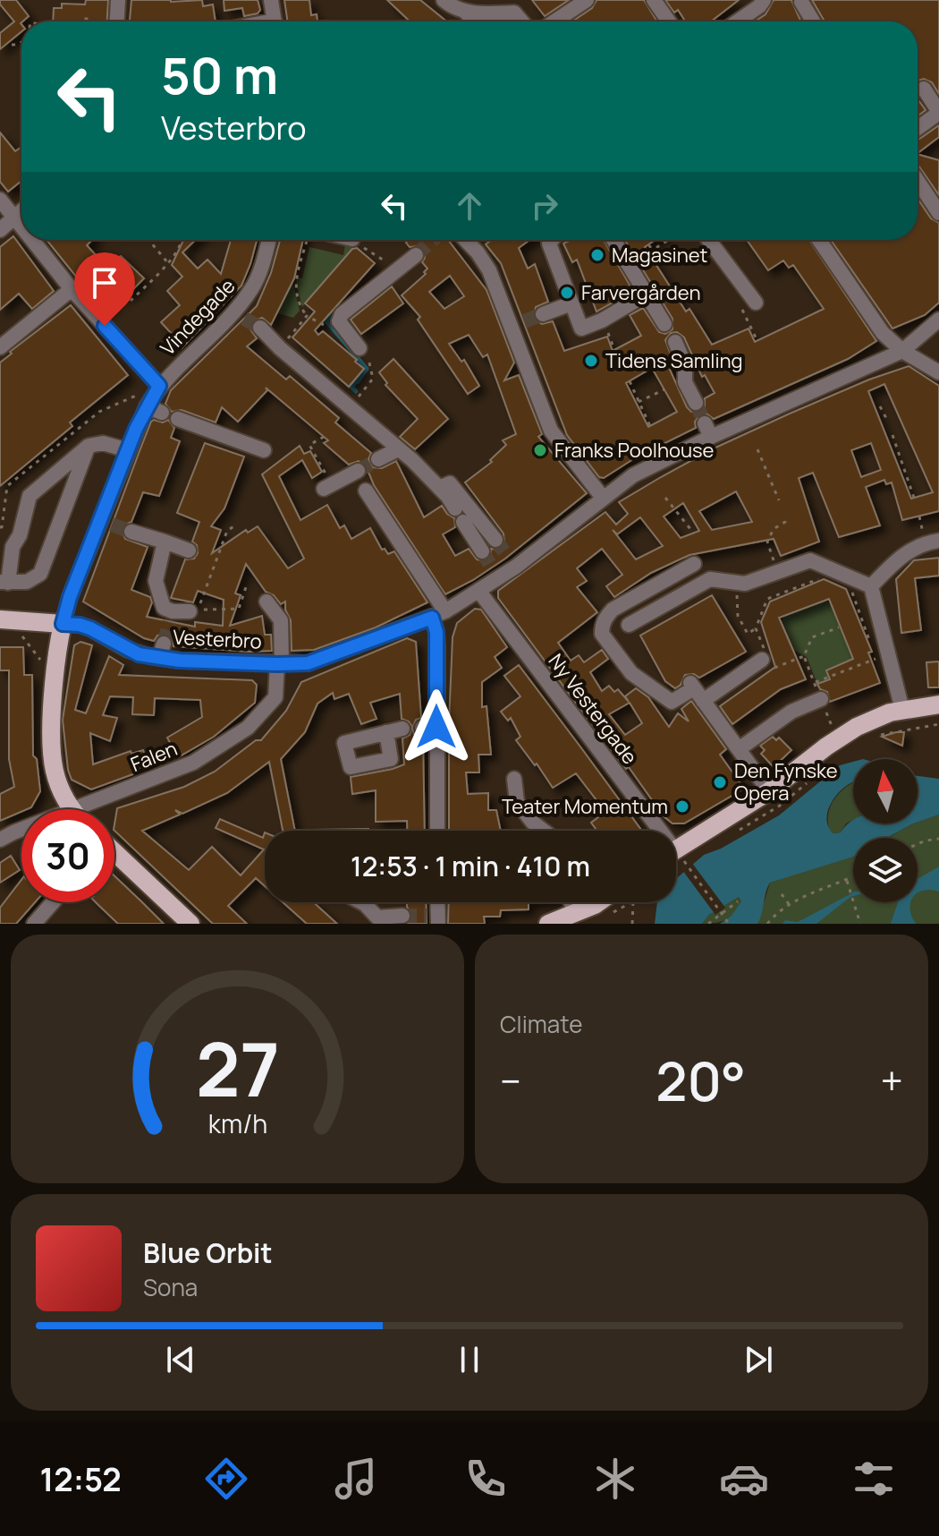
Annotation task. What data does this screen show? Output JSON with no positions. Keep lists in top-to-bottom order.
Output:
{
  "streets": {
    "main road": ["Vesterbro"],
    "street": ["Vindegade", "Ny Vestergade", "Falen"]
  },
  "crossings": [
    ["Vindegade", "Vesterbro"],
    ["Vesterbro", "Ny Vestergade"],
    ["Vesterbro", "Falen"]
  ],
  "places": [
    "Magasinet",
    "Farvergården",
    "Tidens Samling",
    "Franks Poolhouse",
    "Den Fynske Opera",
    "Teater Momentum"
  ],
  "north": "top",
  "page": {
    "turn": ["50 m", "Vesterbro"],
    "limit": "30",
    "trip": "12:53 · 1 min · 410 m",
    "tile": "Climate",
    "heat": ["−", "20°", "+"],
    "song": ["Blue Orbit", "Sona"],
    "tabs": "12:52",
    "gauge": ["27", "km/h"]
  }
}
